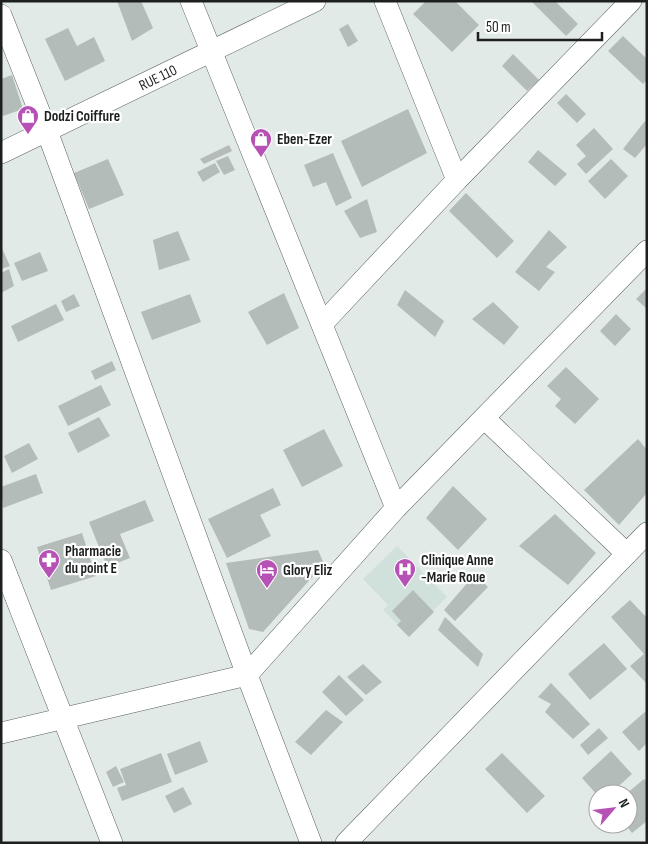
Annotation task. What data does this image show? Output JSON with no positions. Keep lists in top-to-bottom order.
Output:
{
  "streets": {
    "street": ["RUE 110"]
  },
  "places": {
    "shop": ["Dodzi Coiffure", "Eben-Ezer"],
    "pharmacy": ["Pharmacie du point E"],
    "hospital": ["Clinique Anne -Marie Roue"],
    "hotel": ["Glory Eliz"]
  },
  "scale_bar": "50 m",
  "north": "top right"
}
